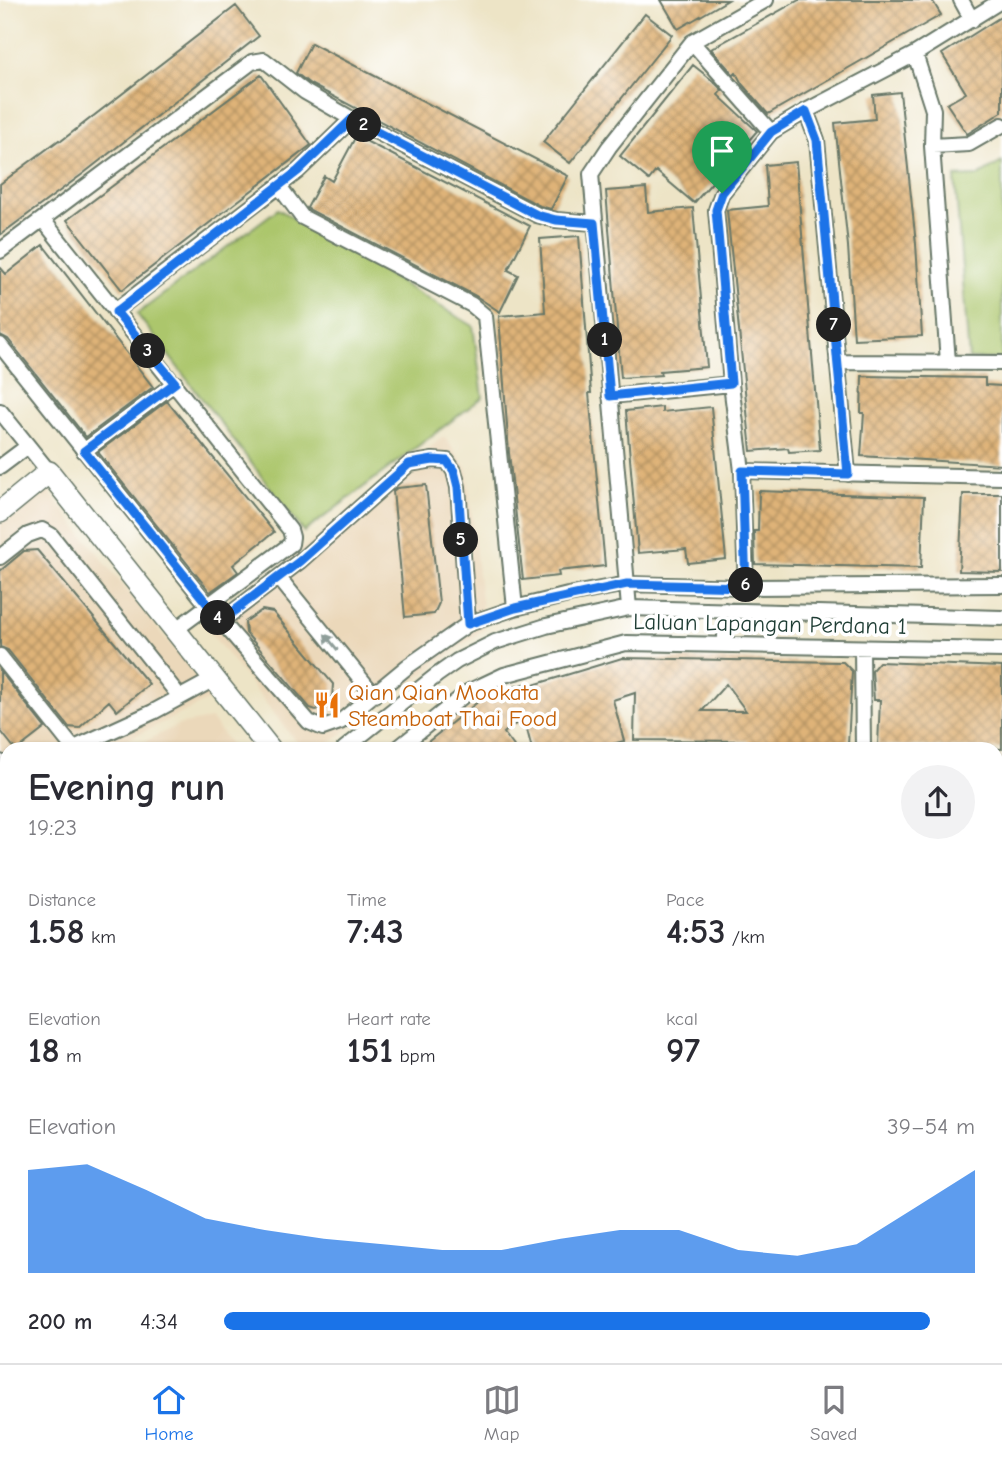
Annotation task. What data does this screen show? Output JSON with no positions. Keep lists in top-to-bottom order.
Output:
{
  "streets": {
    "street": ["Laluan Lapangan Perdana 1"]
  },
  "places": {
    "restaurant": ["Qian Qian Mookata Steamboat Thai Food"]
  },
  "page": {
    "pins": [
      "2",
      "7",
      "1",
      "3",
      "5",
      "6",
      "4"
    ],
    "heading": ["Evening run", "19:23"],
    "stats": [
      ["Distance", "1.58 km"],
      ["Time", "7:43"],
      ["Pace", "4:53 /km"],
      ["Elevation", "18 m"],
      ["Heart rate", "151 bpm"],
      ["kcal", "97"]
    ],
    "chart": ["Elevation", "39–54 m"],
    "list": [
      {
        "name": "200 m",
        "note": "4:34"
      }
    ],
    "tabs": ["Home", "Map", "Saved"]
  }
}
